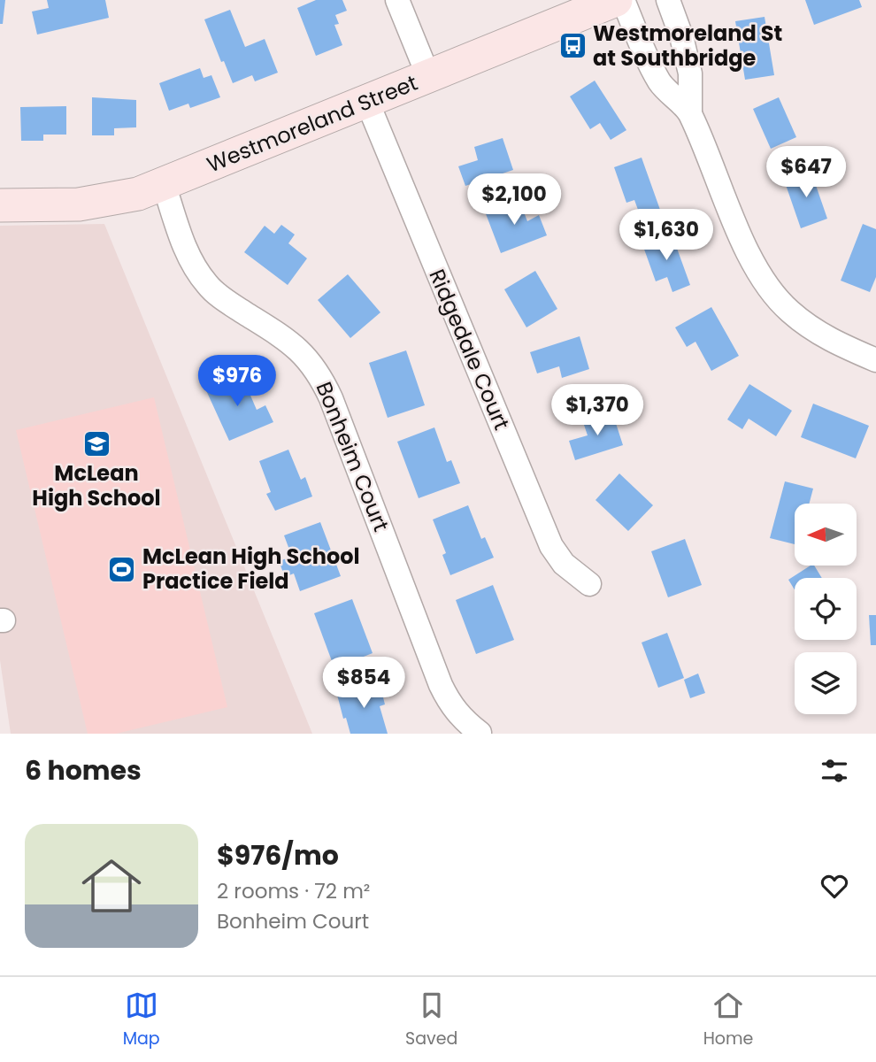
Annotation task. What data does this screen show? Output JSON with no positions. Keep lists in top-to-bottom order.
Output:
{
  "streets": {
    "main road": ["Westmoreland Street"],
    "street": ["Ridgedale Court", "Bonheim Court"]
  },
  "crossings": [
    ["Westmoreland Street", "Ridgedale Court"],
    ["Westmoreland Street", "Bonheim Court"]
  ],
  "places": {
    "bus stop": ["Westmoreland St at Southbridge"],
    "school or university": ["McLean High School"],
    "sports": ["McLean High School Practice Field"]
  },
  "north": "left",
  "page": {
    "price": [
      "$647",
      "$2,100",
      "$1,630",
      "$976",
      "$1,370",
      "$854"
    ],
    "heading": "6 homes",
    "list": [
      {
        "name": "$976/mo",
        "note": "2 rooms · 72 m² · Bonheim Court"
      }
    ],
    "tabs": ["Map", "Saved", "Home"]
  }
}
